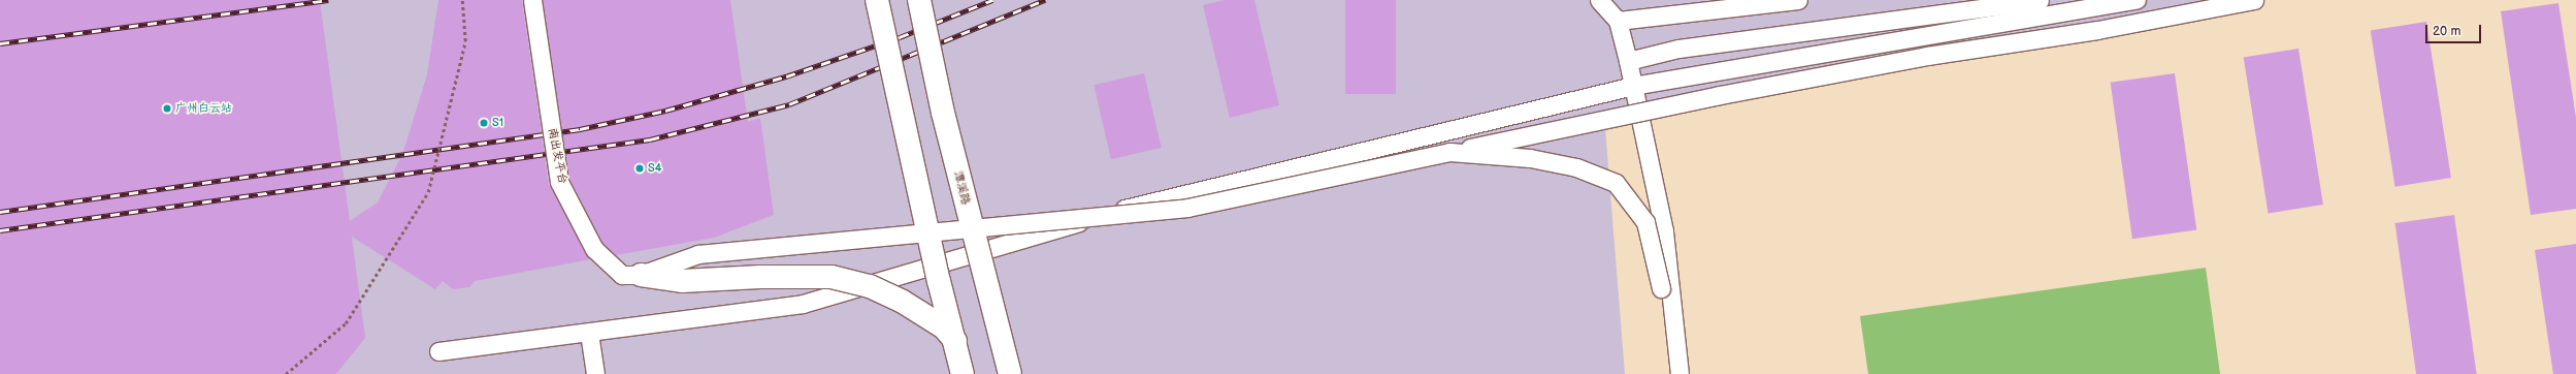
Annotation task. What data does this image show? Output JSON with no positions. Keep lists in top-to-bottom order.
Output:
{
  "streets": {
    "main road": ["潭溪路"],
    "street": ["南出发平台"]
  },
  "places": ["广州白云站", "S1", "S4"],
  "scale_bar": "20 m"
}
